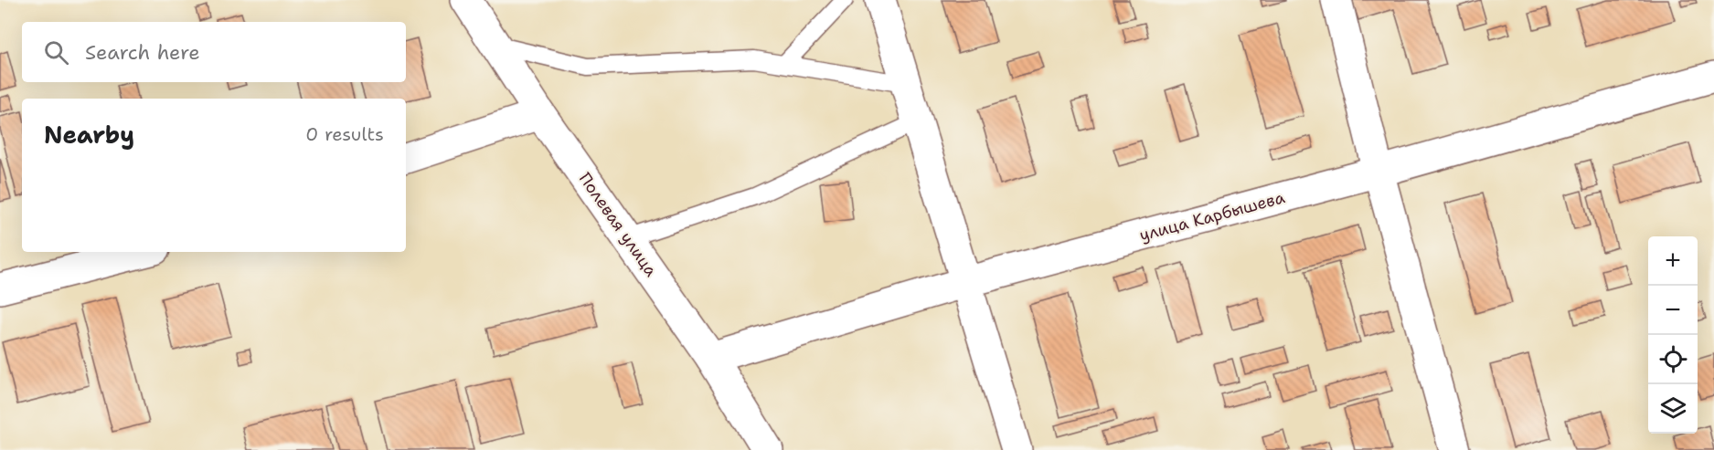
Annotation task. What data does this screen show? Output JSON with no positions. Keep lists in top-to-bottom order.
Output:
{
  "streets": {
    "street": ["улица Карбышева", "Полевая улица"]
  },
  "crossings": [
    ["улица Карбышева", "Полевая улица"]
  ],
  "page": {
    "search": "Search here",
    "heading": ["Nearby", "0 results"],
    "map_buttons": ["+", "−"]
  }
}
